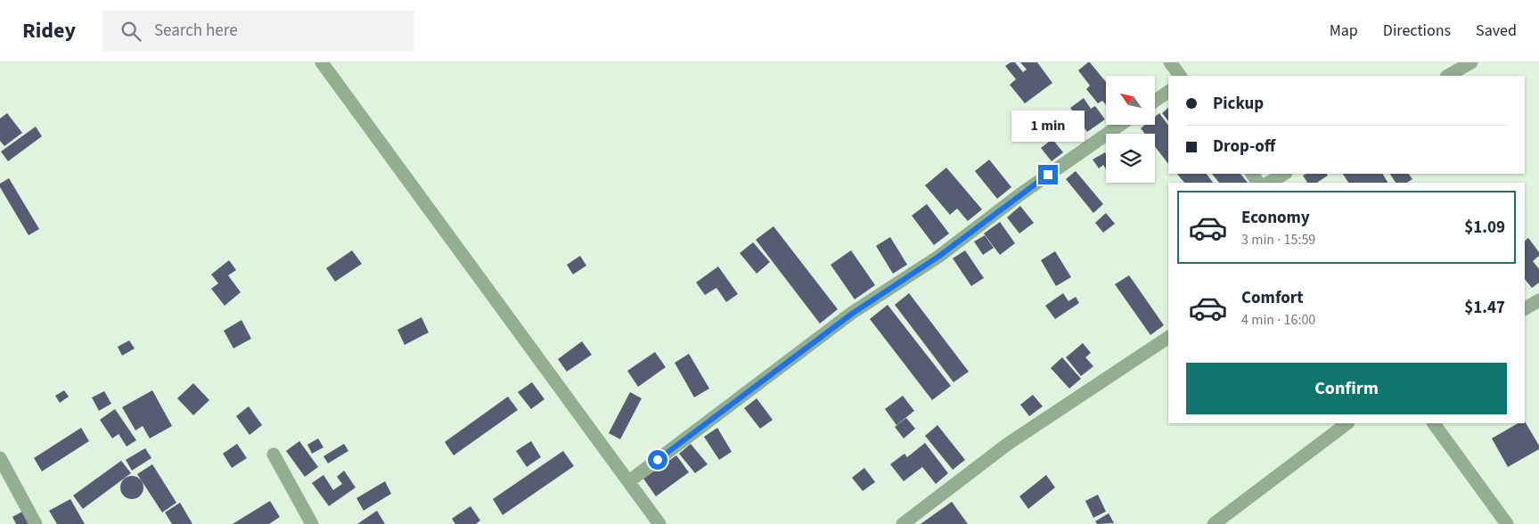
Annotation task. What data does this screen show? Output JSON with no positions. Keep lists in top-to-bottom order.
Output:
{
  "north": "top left",
  "page": {
    "header": "Ridey",
    "search": "Search here",
    "nav": ["Map", "Directions", "Saved"],
    "banner": ["Pickup", "Drop-off"],
    "bubble": "1 min",
    "list": [
      {
        "name": "Economy",
        "note": "3 min · 15:59",
        "value": "$1.09"
      },
      {
        "name": "Comfort",
        "note": "4 min · 16:00",
        "value": "$1.47"
      }
    ],
    "buttons": "Confirm"
  }
}
